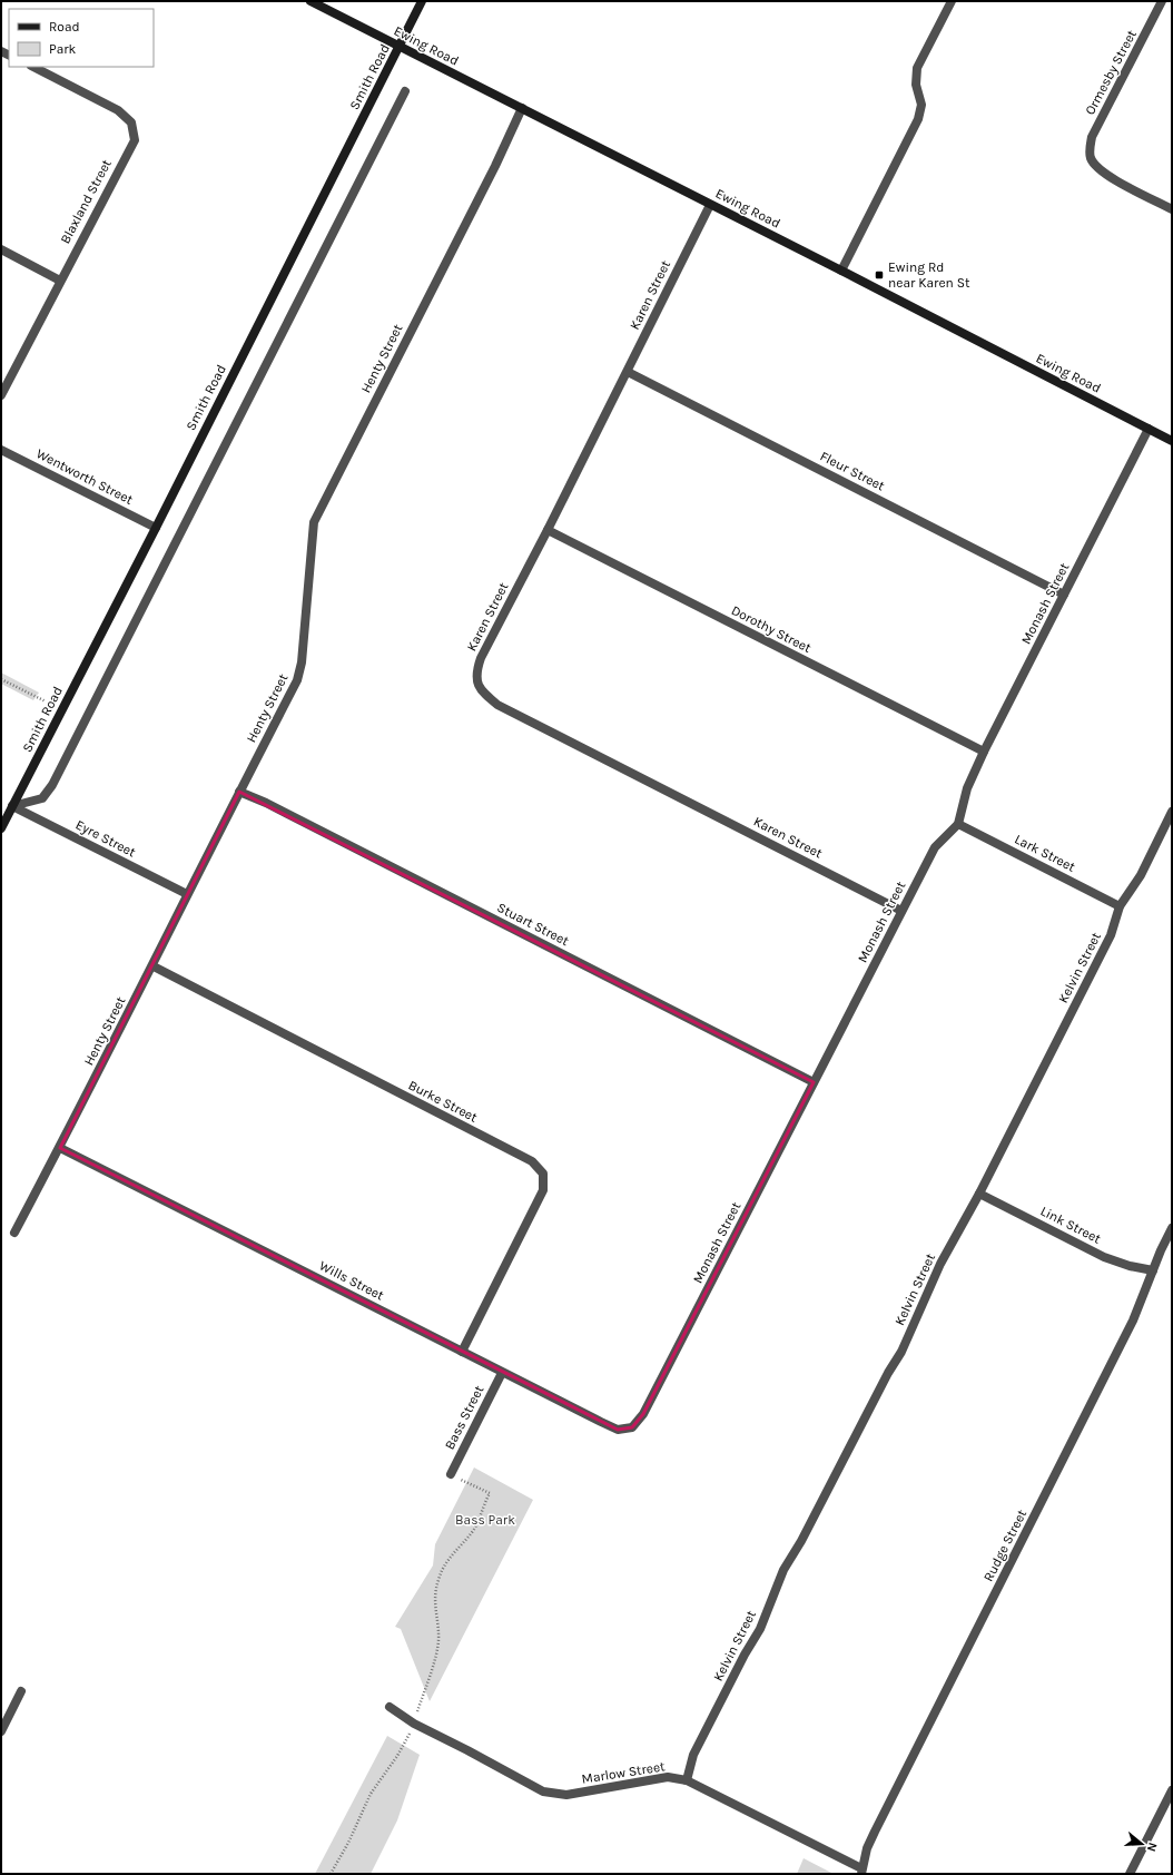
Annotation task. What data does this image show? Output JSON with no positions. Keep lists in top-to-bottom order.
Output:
{
  "streets": {
    "main road": ["Ewing Road", "Smith Road"],
    "street": [
      "Ormesby Street",
      "Blaxland Street",
      "Karen Street",
      "Henty Street",
      "Fleur Street",
      "Wentworth Street",
      "Monash Street",
      "Dorothy Street",
      "Eyre Street",
      "Lark Street",
      "Stuart Street",
      "Kelvin Street",
      "Burke Street",
      "Link Street",
      "Wills Street",
      "Bass Street",
      "Rudge Street",
      "Marlow Street"
    ]
  },
  "crossings": [
    ["Ewing Road", "Smith Road"],
    ["Ewing Road", "Karen Street"],
    ["Ewing Road", "Henty Street"],
    ["Ewing Road", "Monash Street"],
    ["Smith Road", "Wentworth Street"],
    ["Smith Road", "Eyre Street"],
    ["Karen Street", "Fleur Street"],
    ["Karen Street", "Monash Street"],
    ["Karen Street", "Dorothy Street"],
    ["Henty Street", "Eyre Street"],
    ["Henty Street", "Stuart Street"],
    ["Henty Street", "Burke Street"],
    ["Henty Street", "Wills Street"],
    ["Fleur Street", "Monash Street"],
    ["Monash Street", "Dorothy Street"],
    ["Monash Street", "Lark Street"],
    ["Monash Street", "Stuart Street"],
    ["Monash Street", "Wills Street"],
    ["Lark Street", "Kelvin Street"],
    ["Kelvin Street", "Link Street"],
    ["Kelvin Street", "Marlow Street"],
    ["Burke Street", "Wills Street"],
    ["Link Street", "Rudge Street"],
    ["Wills Street", "Bass Street"],
    ["Rudge Street", "Marlow Street"]
  ],
  "parks": ["Bass Park"],
  "places": {
    "transit": ["Ewing Rd near Karen St"]
  },
  "legend": ["Road", "Park"],
  "north": "right"
}
